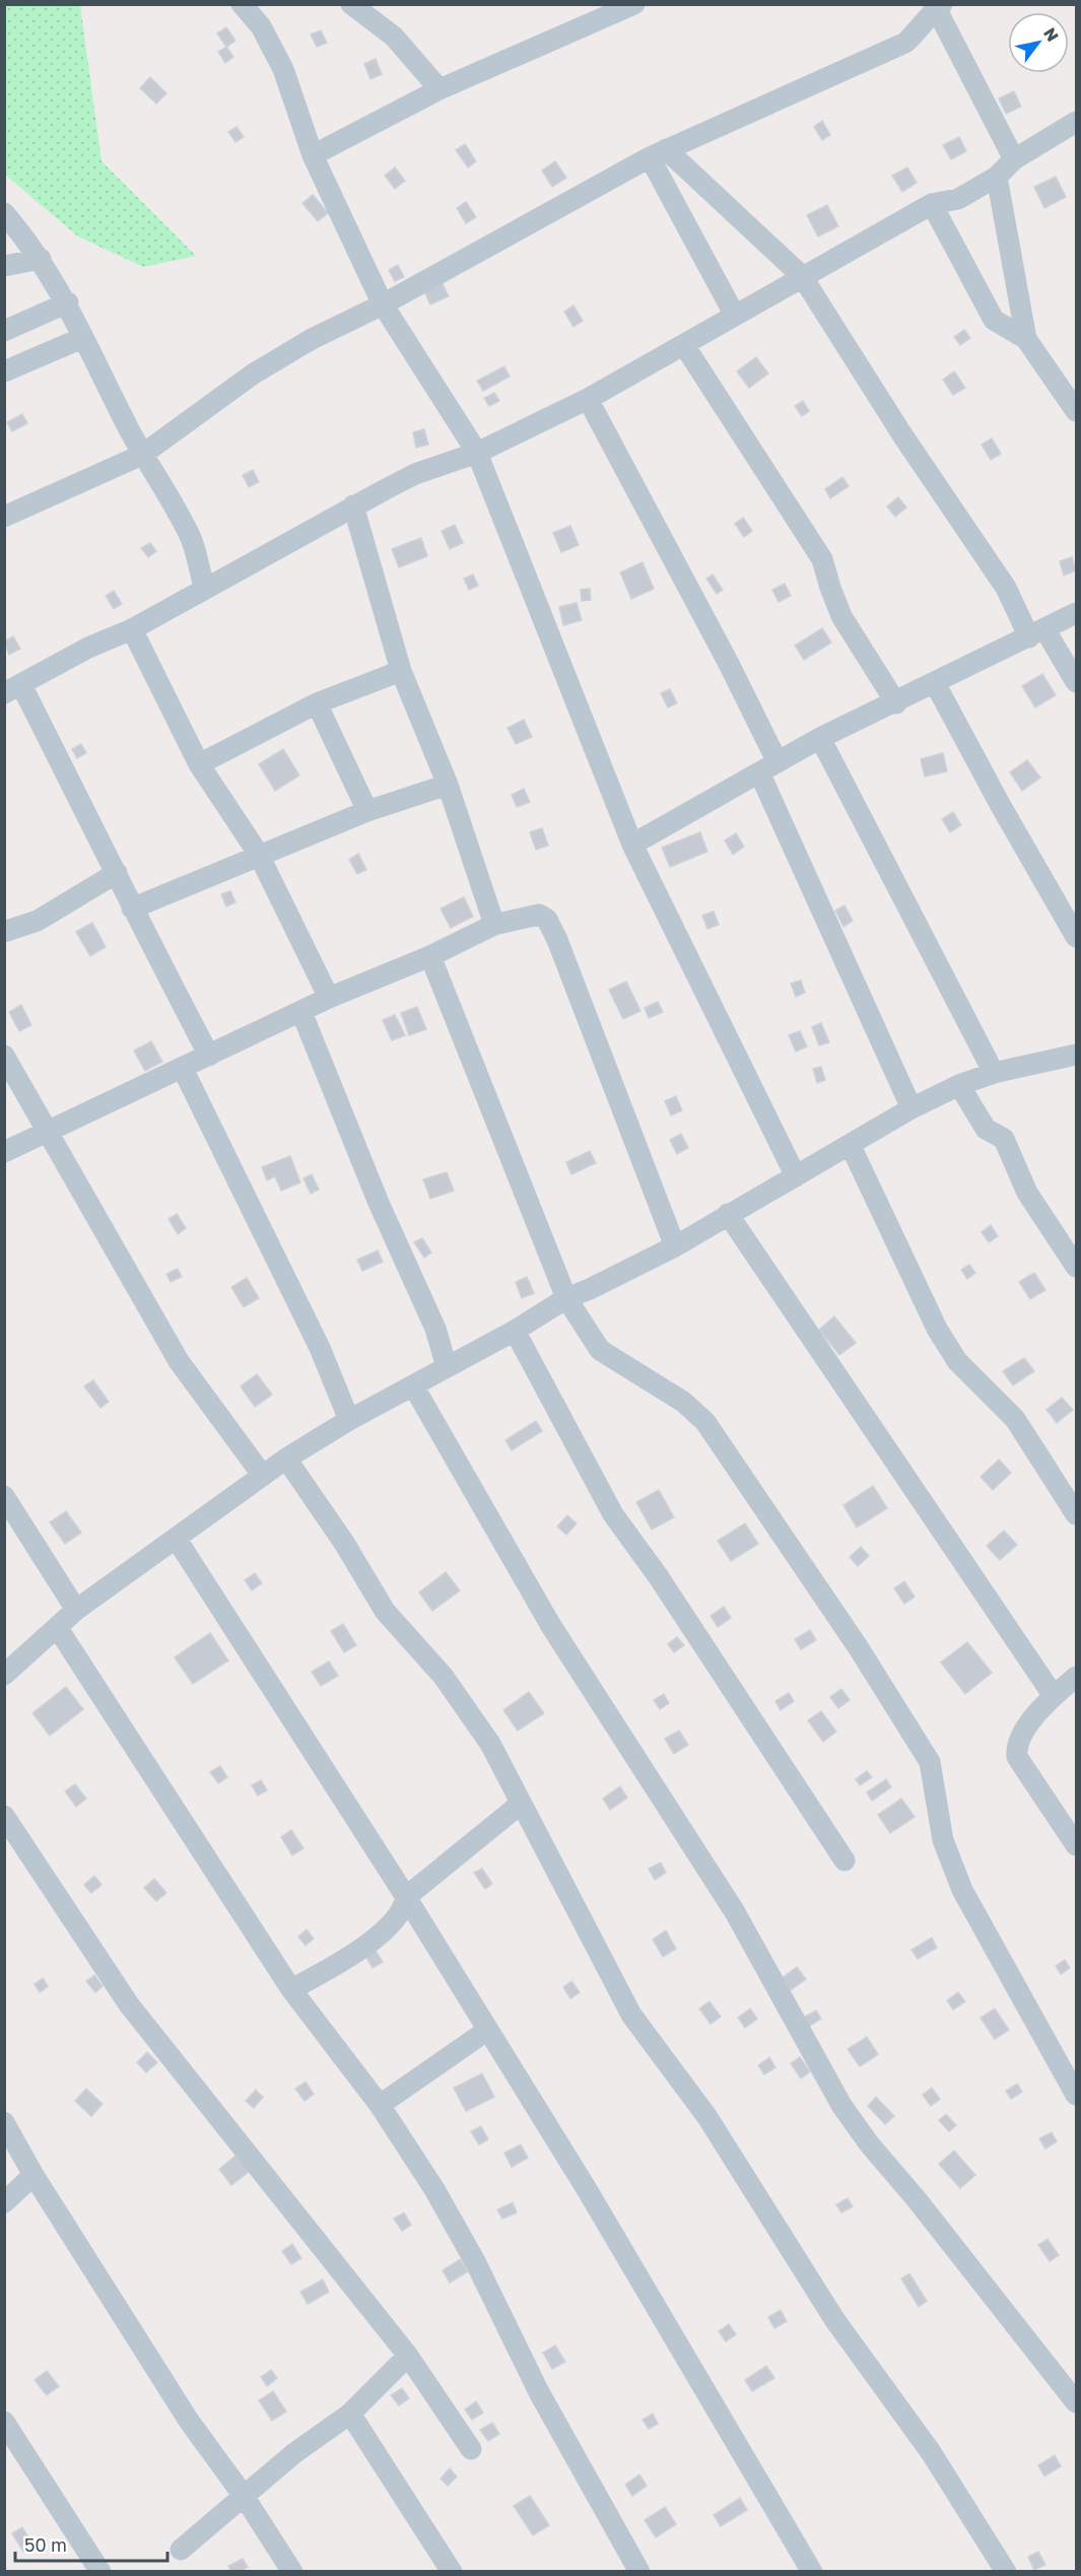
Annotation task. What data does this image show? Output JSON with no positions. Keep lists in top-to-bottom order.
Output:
{
  "scale_bar": "50 m",
  "north": "top right"
}
